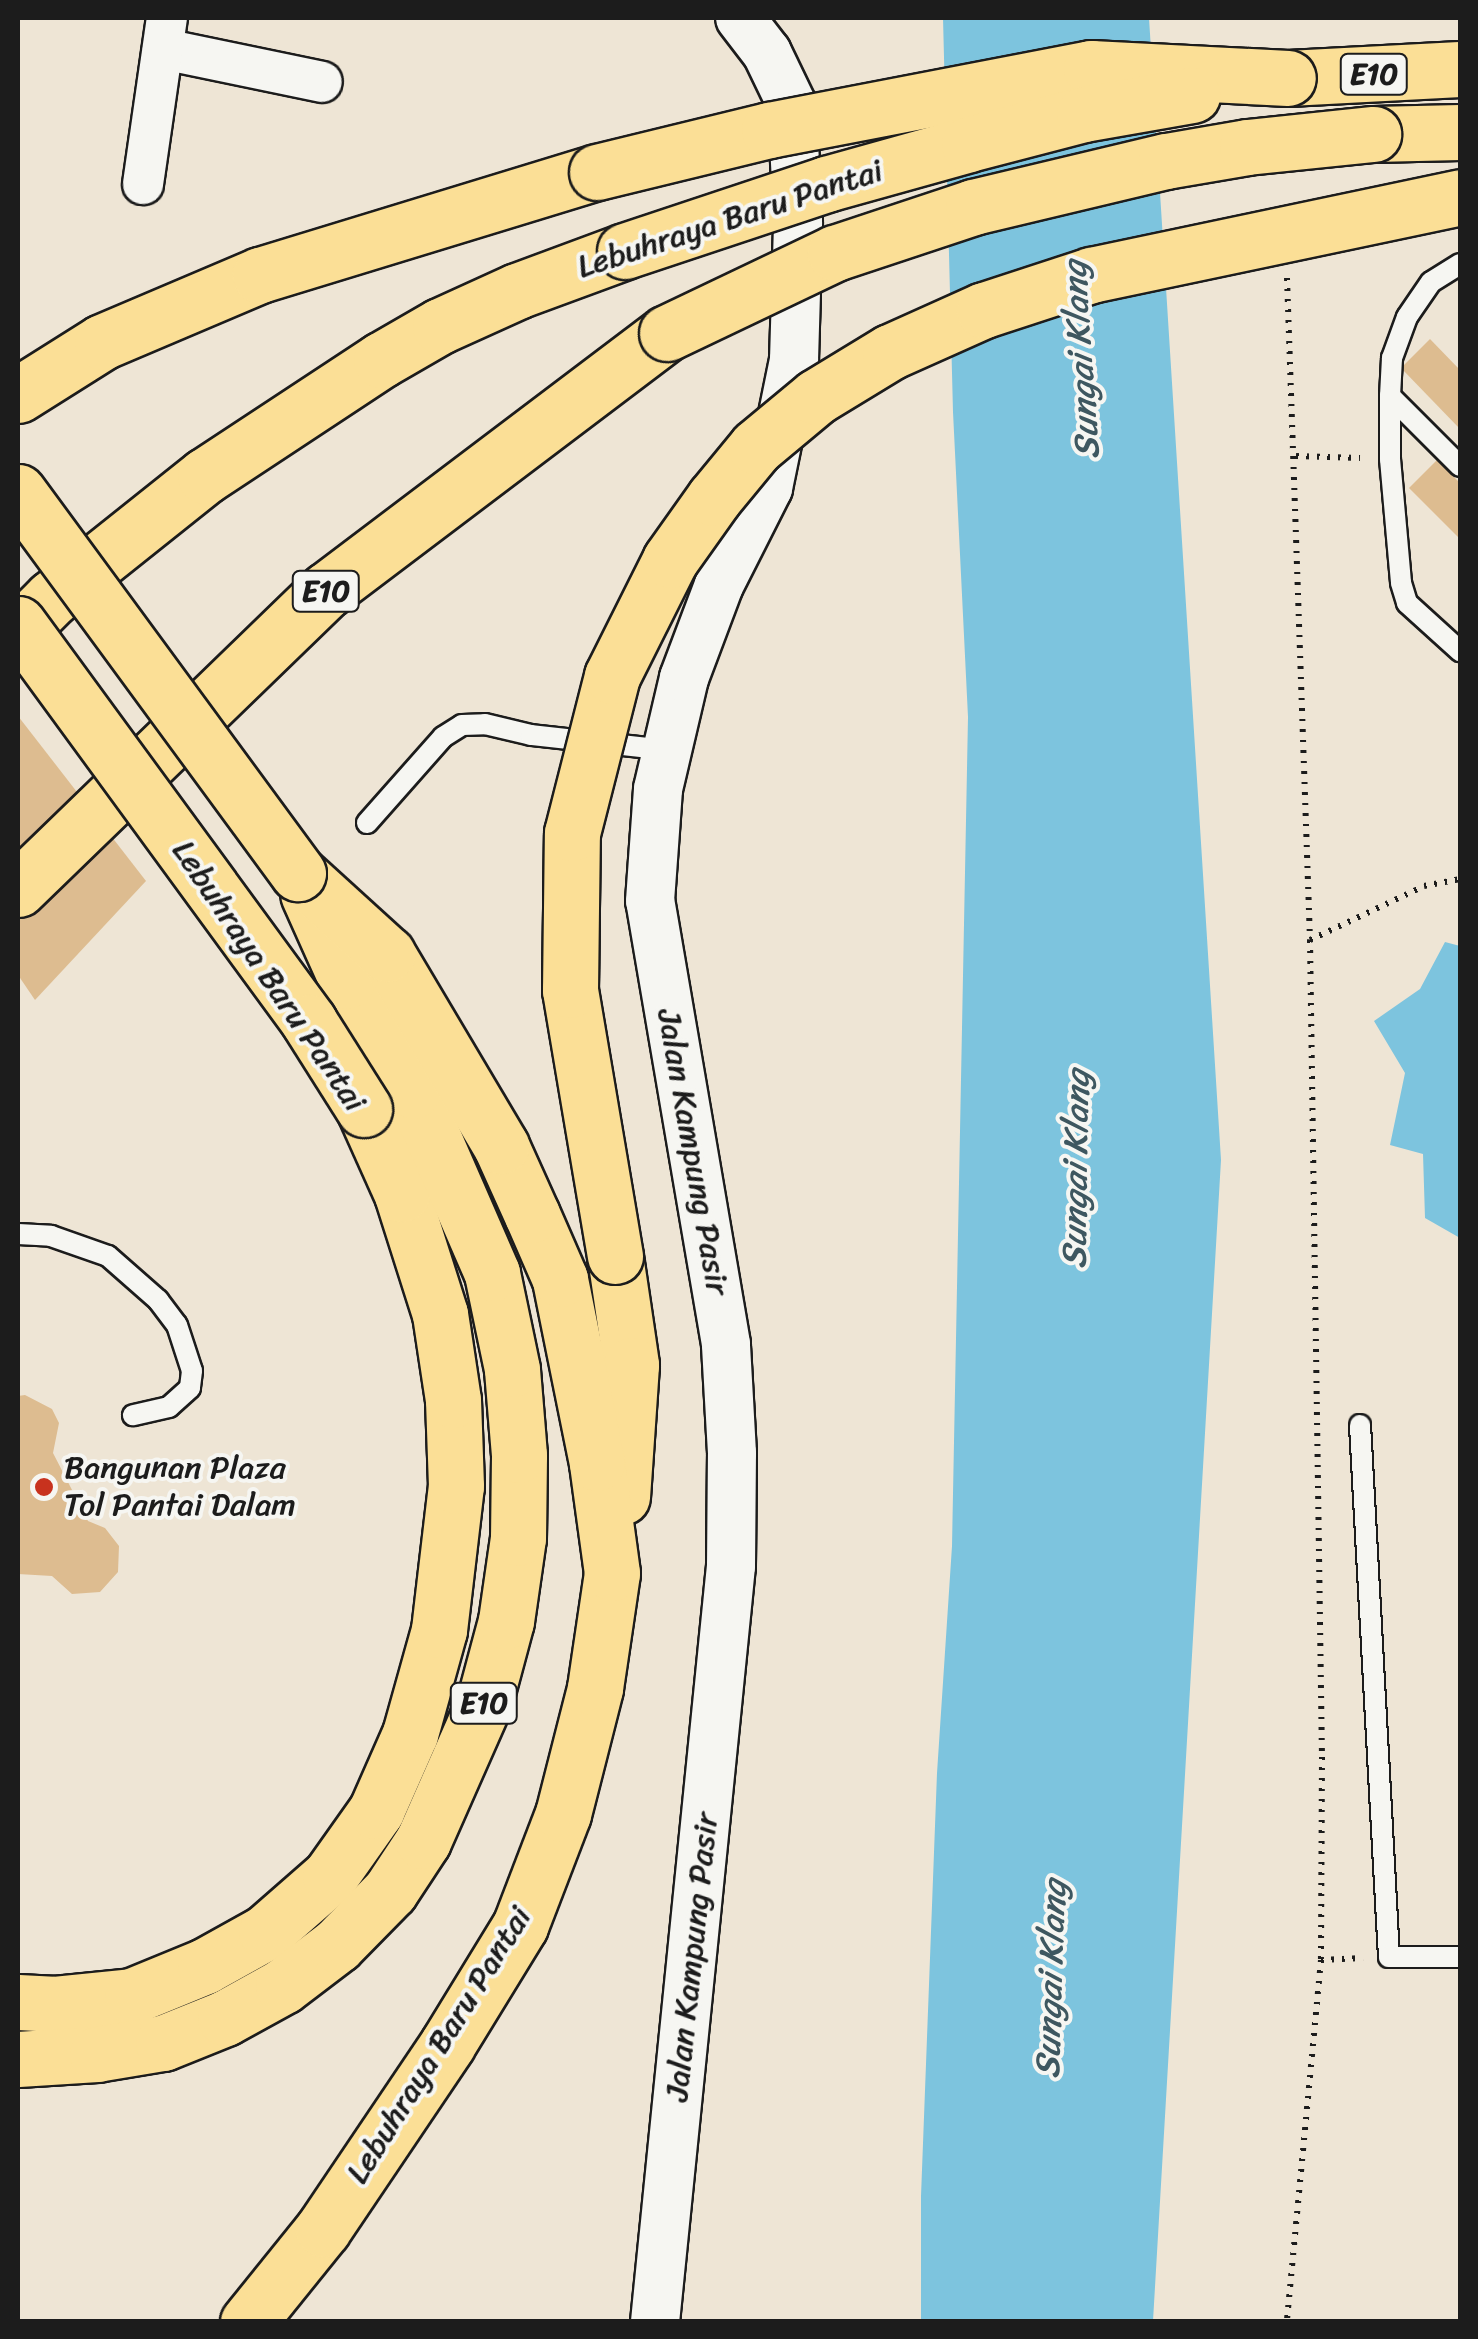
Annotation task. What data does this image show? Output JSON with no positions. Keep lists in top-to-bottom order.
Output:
{
  "streets": {
    "highway": ["E10", "Lebuhraya Baru Pantai"],
    "street": ["Jalan Kampung Pasir"]
  },
  "water": ["Sungai Klang"],
  "places": ["Bangunan Plaza Tol Pantai Dalam"]
}
